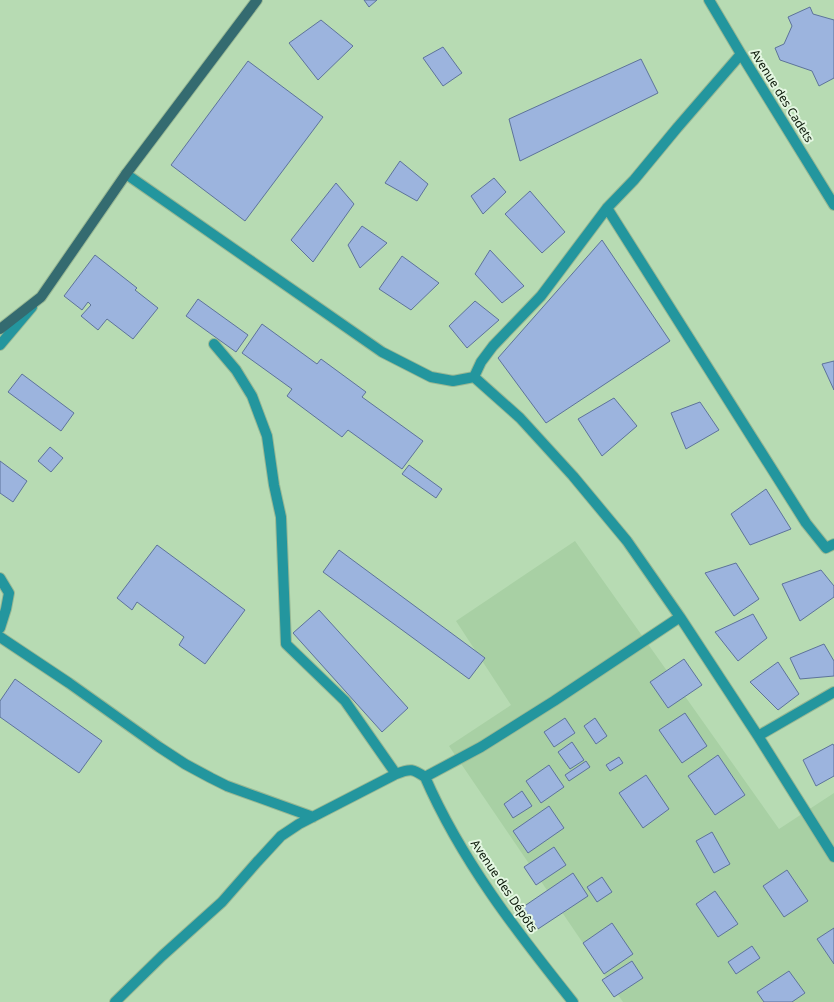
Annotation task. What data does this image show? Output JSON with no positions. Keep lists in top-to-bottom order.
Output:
{
  "streets": {
    "street": ["Avenue des Cadets", "Avenue des Dépôts"]
  }
}
